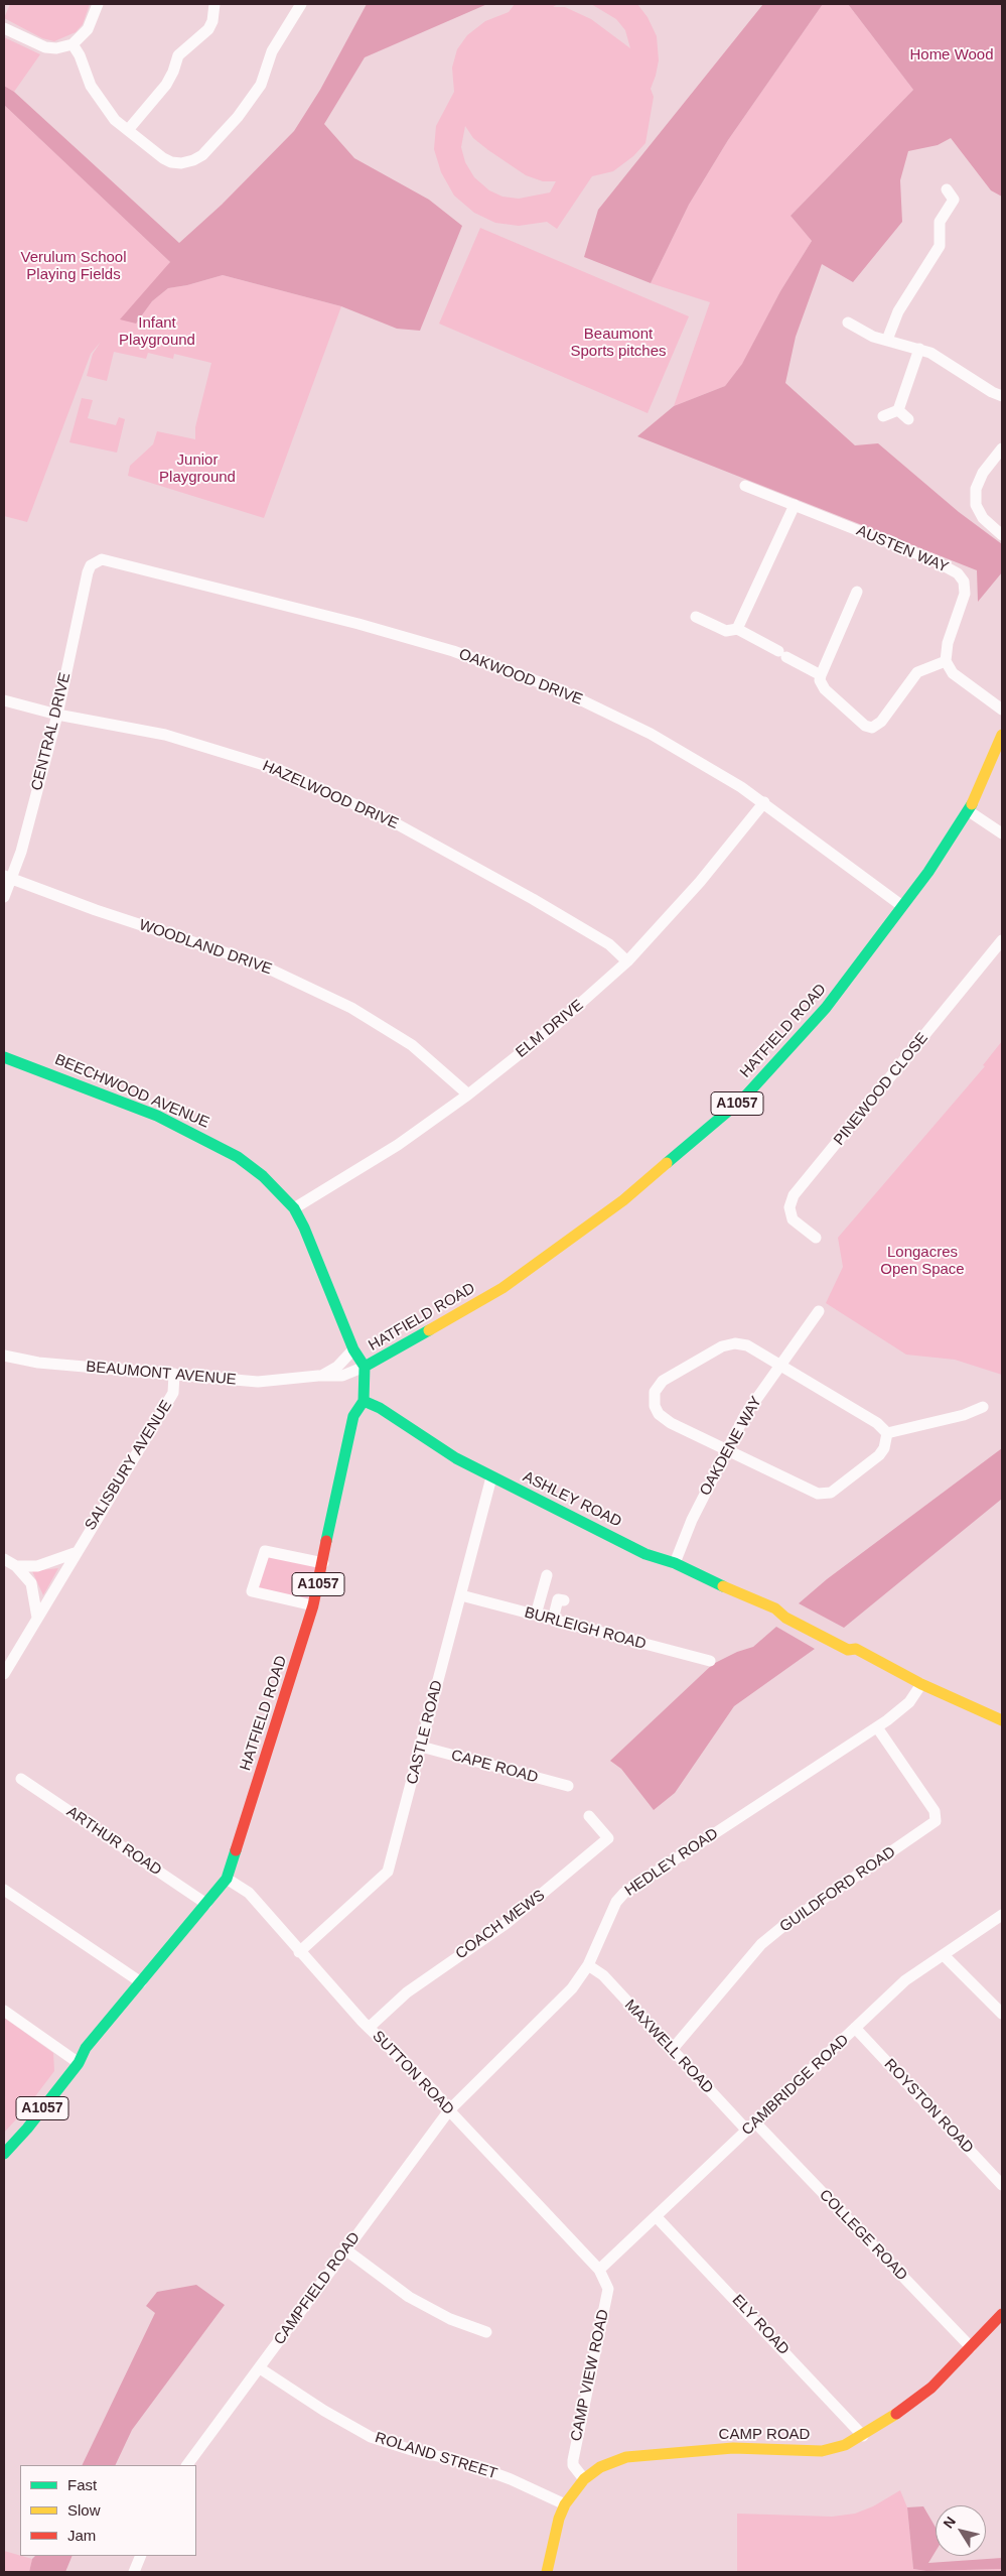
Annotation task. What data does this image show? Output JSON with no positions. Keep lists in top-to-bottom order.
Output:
{
  "streets": {
    "street": [
      "AUSTEN WAY",
      "OAKWOOD DRIVE",
      "CENTRAL DRIVE",
      "HAZELWOOD DRIVE",
      "WOODLAND DRIVE",
      "ELM DRIVE",
      "HATFIELD ROAD",
      "PINEWOOD CLOSE",
      "BEECHWOOD AVENUE",
      "A1057",
      "BEAUMONT AVENUE",
      "OAKDENE WAY",
      "SALISBURY AVENUE",
      "ASHLEY ROAD",
      "BURLEIGH ROAD",
      "CASTLE ROAD",
      "CAPE ROAD",
      "ARTHUR ROAD",
      "HEDLEY ROAD",
      "GUILDFORD ROAD",
      "COACH MEWS",
      "MAXWELL ROAD",
      "SUTTON ROAD",
      "CAMBRIDGE ROAD",
      "ROYSTON ROAD",
      "COLLEGE ROAD",
      "CAMPFIELD ROAD",
      "ELY ROAD",
      "CAMP VIEW ROAD",
      "CAMP ROAD",
      "ROLAND STREET"
    ]
  },
  "crossings": [
    ["OAKWOOD DRIVE", "CENTRAL DRIVE"],
    ["OAKWOOD DRIVE", "ELM DRIVE"],
    ["OAKWOOD DRIVE", "HATFIELD ROAD"],
    ["CENTRAL DRIVE", "HAZELWOOD DRIVE"],
    ["CENTRAL DRIVE", "WOODLAND DRIVE"],
    ["HAZELWOOD DRIVE", "ELM DRIVE"],
    ["WOODLAND DRIVE", "ELM DRIVE"],
    ["ELM DRIVE", "BEECHWOOD AVENUE"],
    ["HATFIELD ROAD", "BEECHWOOD AVENUE"],
    ["HATFIELD ROAD", "BEAUMONT AVENUE"],
    ["HATFIELD ROAD", "ASHLEY ROAD"],
    ["HATFIELD ROAD", "ARTHUR ROAD"],
    ["HATFIELD ROAD", "SUTTON ROAD"],
    ["BEECHWOOD AVENUE", "BEAUMONT AVENUE"],
    ["BEAUMONT AVENUE", "SALISBURY AVENUE"],
    ["OAKDENE WAY", "ASHLEY ROAD"],
    ["ASHLEY ROAD", "CASTLE ROAD"],
    ["ASHLEY ROAD", "HEDLEY ROAD"],
    ["BURLEIGH ROAD", "CASTLE ROAD"],
    ["CASTLE ROAD", "CAPE ROAD"],
    ["CASTLE ROAD", "SUTTON ROAD"],
    ["HEDLEY ROAD", "GUILDFORD ROAD"],
    ["HEDLEY ROAD", "MAXWELL ROAD"],
    ["HEDLEY ROAD", "SUTTON ROAD"],
    ["HEDLEY ROAD", "CAMPFIELD ROAD"],
    ["GUILDFORD ROAD", "MAXWELL ROAD"],
    ["COACH MEWS", "SUTTON ROAD"],
    ["MAXWELL ROAD", "CAMBRIDGE ROAD"],
    ["MAXWELL ROAD", "COLLEGE ROAD"],
    ["SUTTON ROAD", "CAMBRIDGE ROAD"],
    ["SUTTON ROAD", "CAMPFIELD ROAD"],
    ["SUTTON ROAD", "CAMP VIEW ROAD"],
    ["CAMBRIDGE ROAD", "ROYSTON ROAD"],
    ["CAMBRIDGE ROAD", "COLLEGE ROAD"],
    ["CAMBRIDGE ROAD", "ELY ROAD"],
    ["CAMBRIDGE ROAD", "CAMP VIEW ROAD"],
    ["COLLEGE ROAD", "CAMP ROAD"],
    ["CAMPFIELD ROAD", "ROLAND STREET"],
    ["ELY ROAD", "CAMP ROAD"],
    ["CAMP VIEW ROAD", "CAMP ROAD"],
    ["CAMP ROAD", "ROLAND STREET"]
  ],
  "parks": [
    "Home Wood",
    "Verulum School Playing Fields",
    "Infant Playground",
    "Beaumont Sports pitches",
    "Junior Playground",
    "Longacres Open Space"
  ],
  "legend": ["Fast", "Slow", "Jam"],
  "north": "top left"
}
